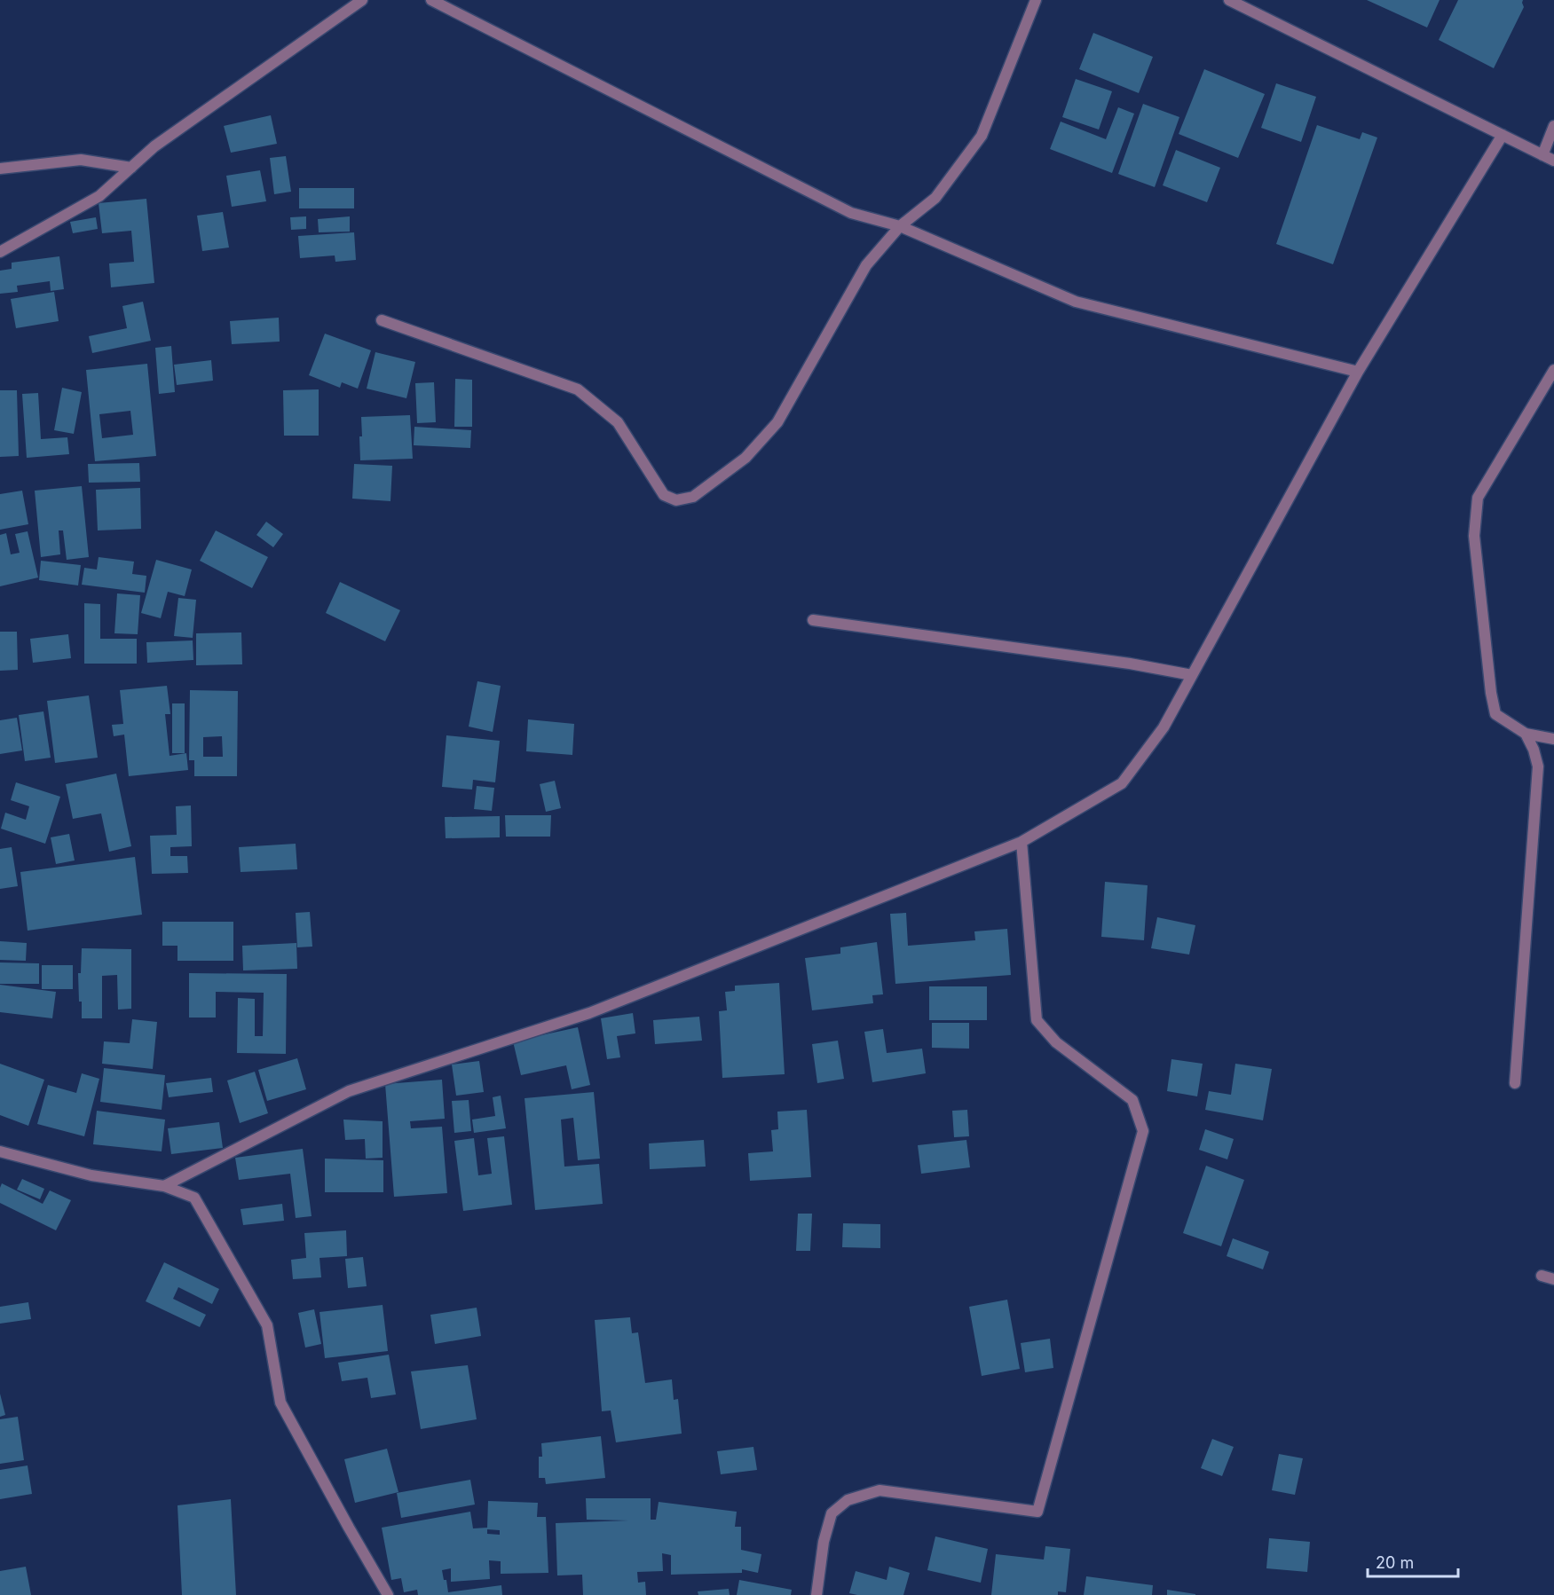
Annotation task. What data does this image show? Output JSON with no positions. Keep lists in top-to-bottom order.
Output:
{
  "scale_bar": "20 m"
}
